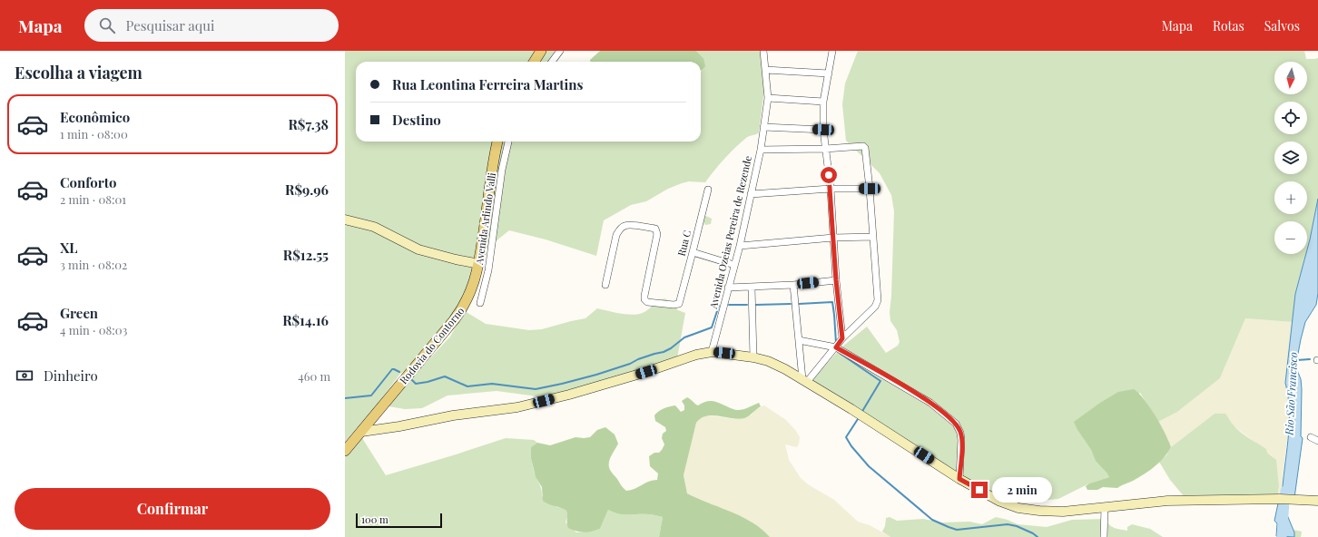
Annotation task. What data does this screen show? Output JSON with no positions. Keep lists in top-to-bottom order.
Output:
{
  "streets": {
    "main road": ["Rodovia do Contorno"],
    "street": ["Avenida Arlindo Valli", "Avenida Ozeias Pereira de Rezende", "Rua C"]
  },
  "water": ["Rio São Francisco"],
  "scale_bar": "100 m",
  "north": "bottom",
  "page": {
    "header": "Mapa",
    "search": "Pesquisar aqui",
    "nav": ["Mapa", "Rotas", "Salvos"],
    "heading": "Escolha a viagem",
    "map_buttons": ["+", "−"],
    "banner": ["Rua Leontina Ferreira Martins", "Destino"],
    "list": [
      {
        "name": "Econômico",
        "note": "1 min · 08:00",
        "value": "R$7.38"
      },
      {
        "name": "Conforto",
        "note": "2 min · 08:01",
        "value": "R$9.96"
      },
      {
        "name": "XL",
        "note": "3 min · 08:02",
        "value": "R$12.55"
      },
      {
        "name": "Green",
        "note": "4 min · 08:03",
        "value": "R$14.16"
      }
    ],
    "pay": ["Dinheiro", "460 m"],
    "bubble": "2 min",
    "buttons": "Confirmar",
    "scale": "100 m"
  }
}
